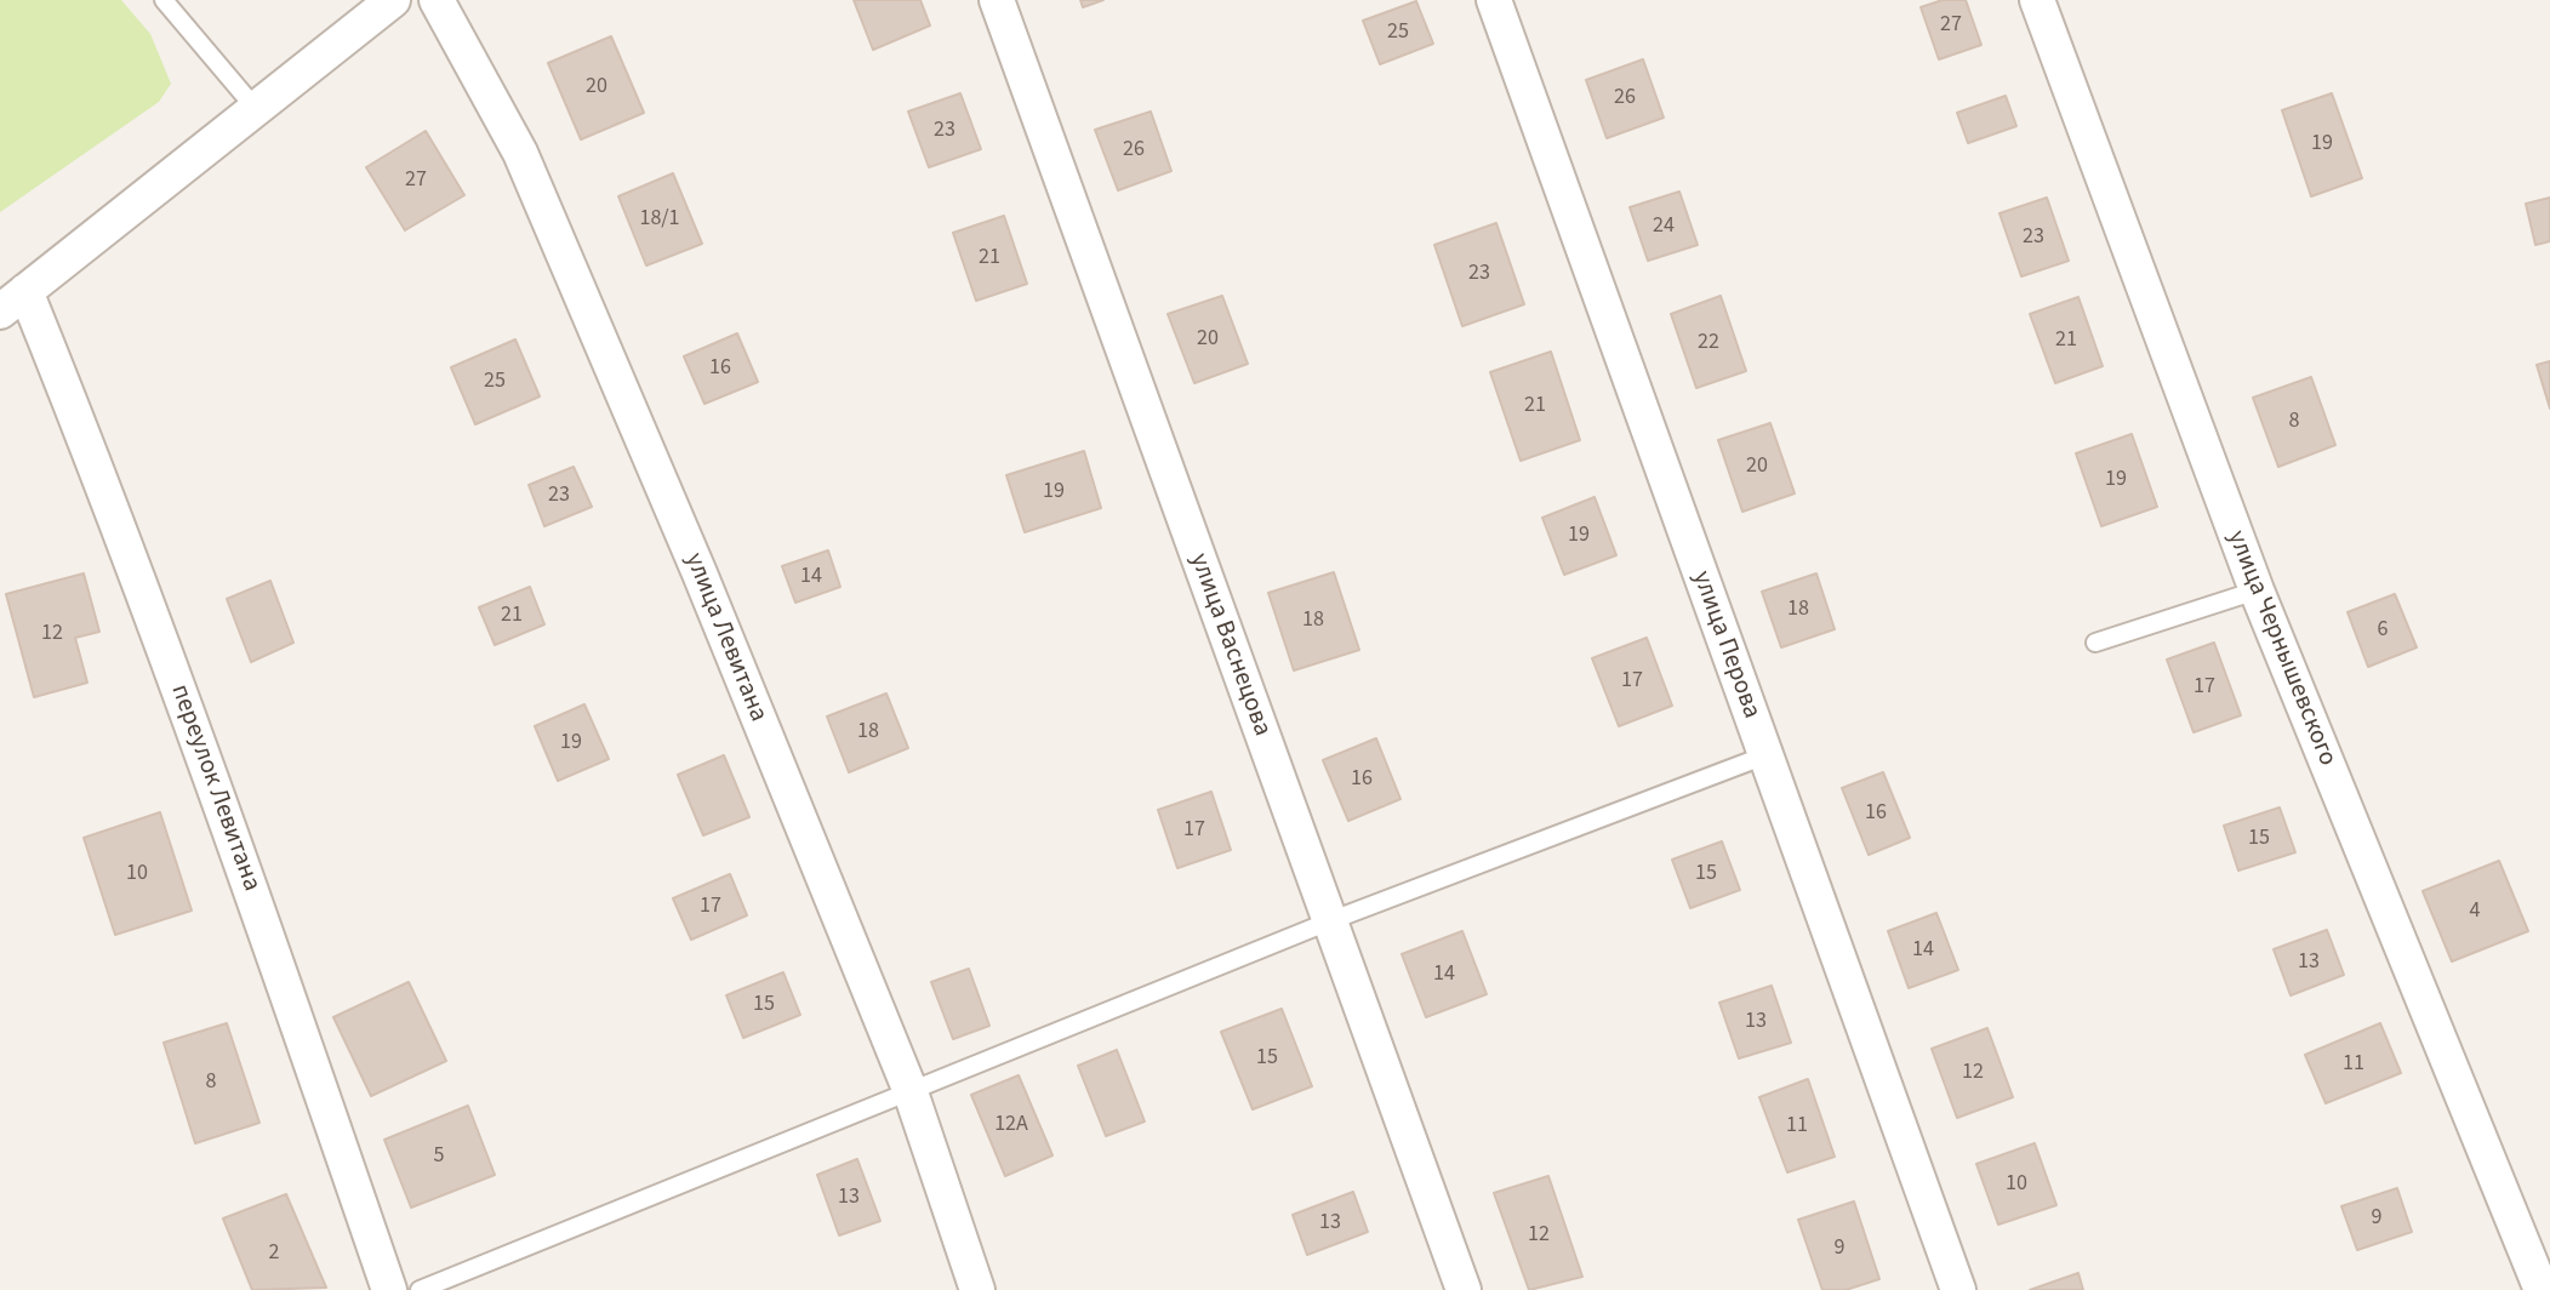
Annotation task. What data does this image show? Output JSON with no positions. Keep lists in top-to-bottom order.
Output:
{
  "streets": {
    "street": [
      "улица Левитана",
      "улица Васнецова",
      "улица Перова",
      "улица Чернышевского",
      "переулок Левитана"
    ]
  },
  "house_numbers": [
    "27",
    "25",
    "20",
    "26",
    "23",
    "19",
    "26",
    "27",
    "18/1",
    "24",
    "23",
    "21",
    "23",
    "20",
    "21",
    "22",
    "16",
    "25",
    "21",
    "8",
    "20",
    "19",
    "19",
    "23",
    "19",
    "14",
    "18",
    "21",
    "18",
    "6",
    "12",
    "17",
    "17",
    "18",
    "19",
    "16",
    "16",
    "17",
    "15",
    "10",
    "15",
    "17",
    "4",
    "14",
    "13",
    "14",
    "15",
    "13",
    "15",
    "11",
    "12",
    "8",
    "12А",
    "11",
    "5",
    "10",
    "13",
    "9",
    "13",
    "12",
    "9",
    "2"
  ]
}
